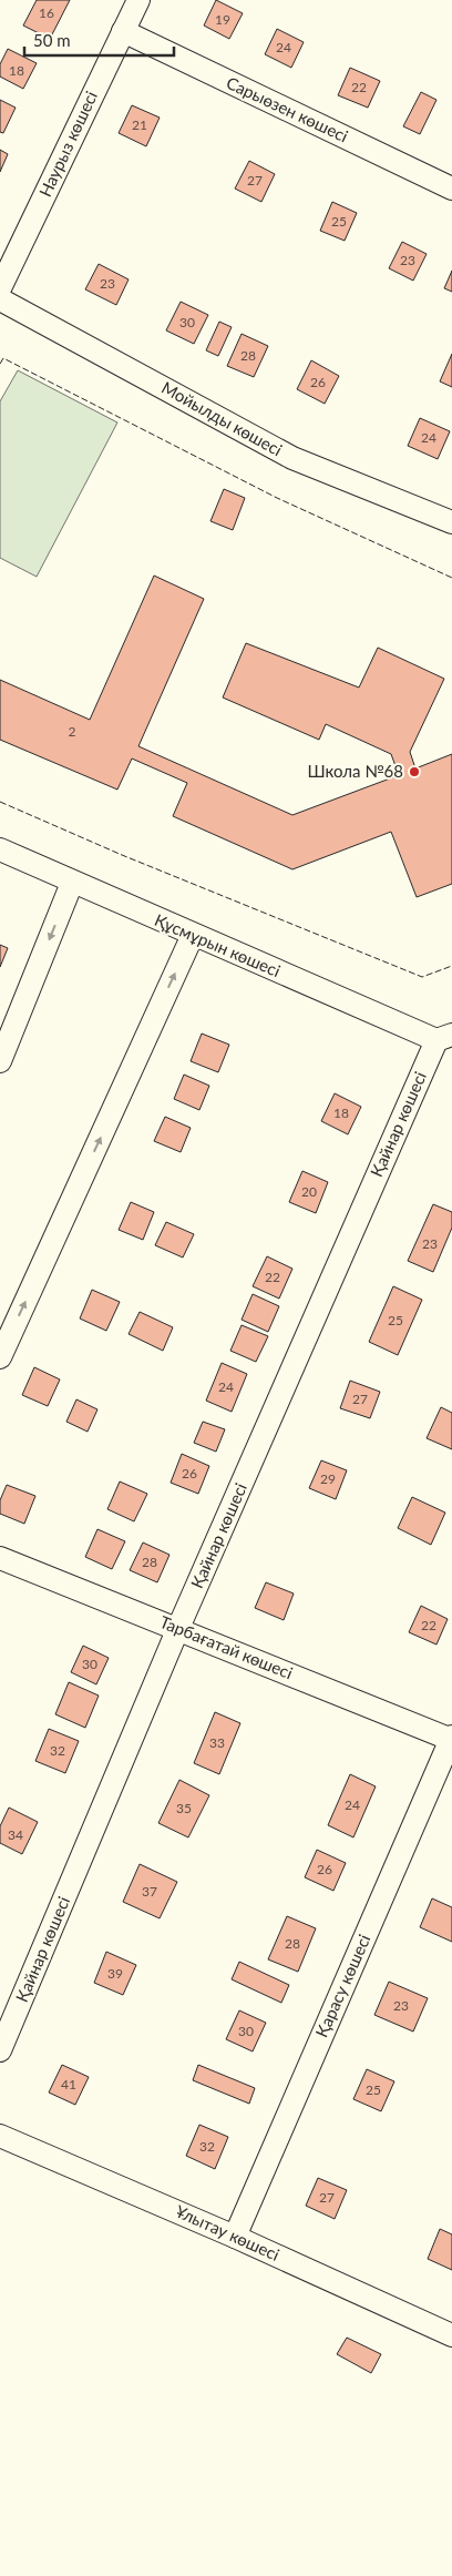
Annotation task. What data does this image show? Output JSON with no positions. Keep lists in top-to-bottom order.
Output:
{
  "streets": {
    "street": [
      "Сарыөзен көшесі",
      "Наурыз көшесі",
      "Мойылды көшесі",
      "Құсмұрын көшесі",
      "Қайнар көшесі",
      "Тарбағатай көшесі",
      "Қарасу көшесі",
      "Ұлытау көшесі"
    ]
  },
  "crossings": [
    ["Сарыөзен көшесі", "Наурыз көшесі"],
    ["Наурыз көшесі", "Мойылды көшесі"],
    ["Құсмұрын көшесі", "Қайнар көшесі"],
    ["Қайнар көшесі", "Тарбағатай көшесі"],
    ["Тарбағатай көшесі", "Қарасу көшесі"],
    ["Қарасу көшесі", "Ұлытау көшесі"]
  ],
  "places": ["Школа №68"],
  "house_numbers": [
    "16",
    "19",
    "24",
    "18",
    "22",
    "21",
    "27",
    "25",
    "23",
    "23",
    "30",
    "28",
    "26",
    "24",
    "2",
    "18",
    "20",
    "23",
    "22",
    "25",
    "24",
    "27",
    "26",
    "29",
    "28",
    "22",
    "30",
    "33",
    "32",
    "24",
    "35",
    "34",
    "26",
    "37",
    "28",
    "39",
    "23",
    "30",
    "41",
    "25",
    "32",
    "27"
  ],
  "scale_bar": "50 m"
}
